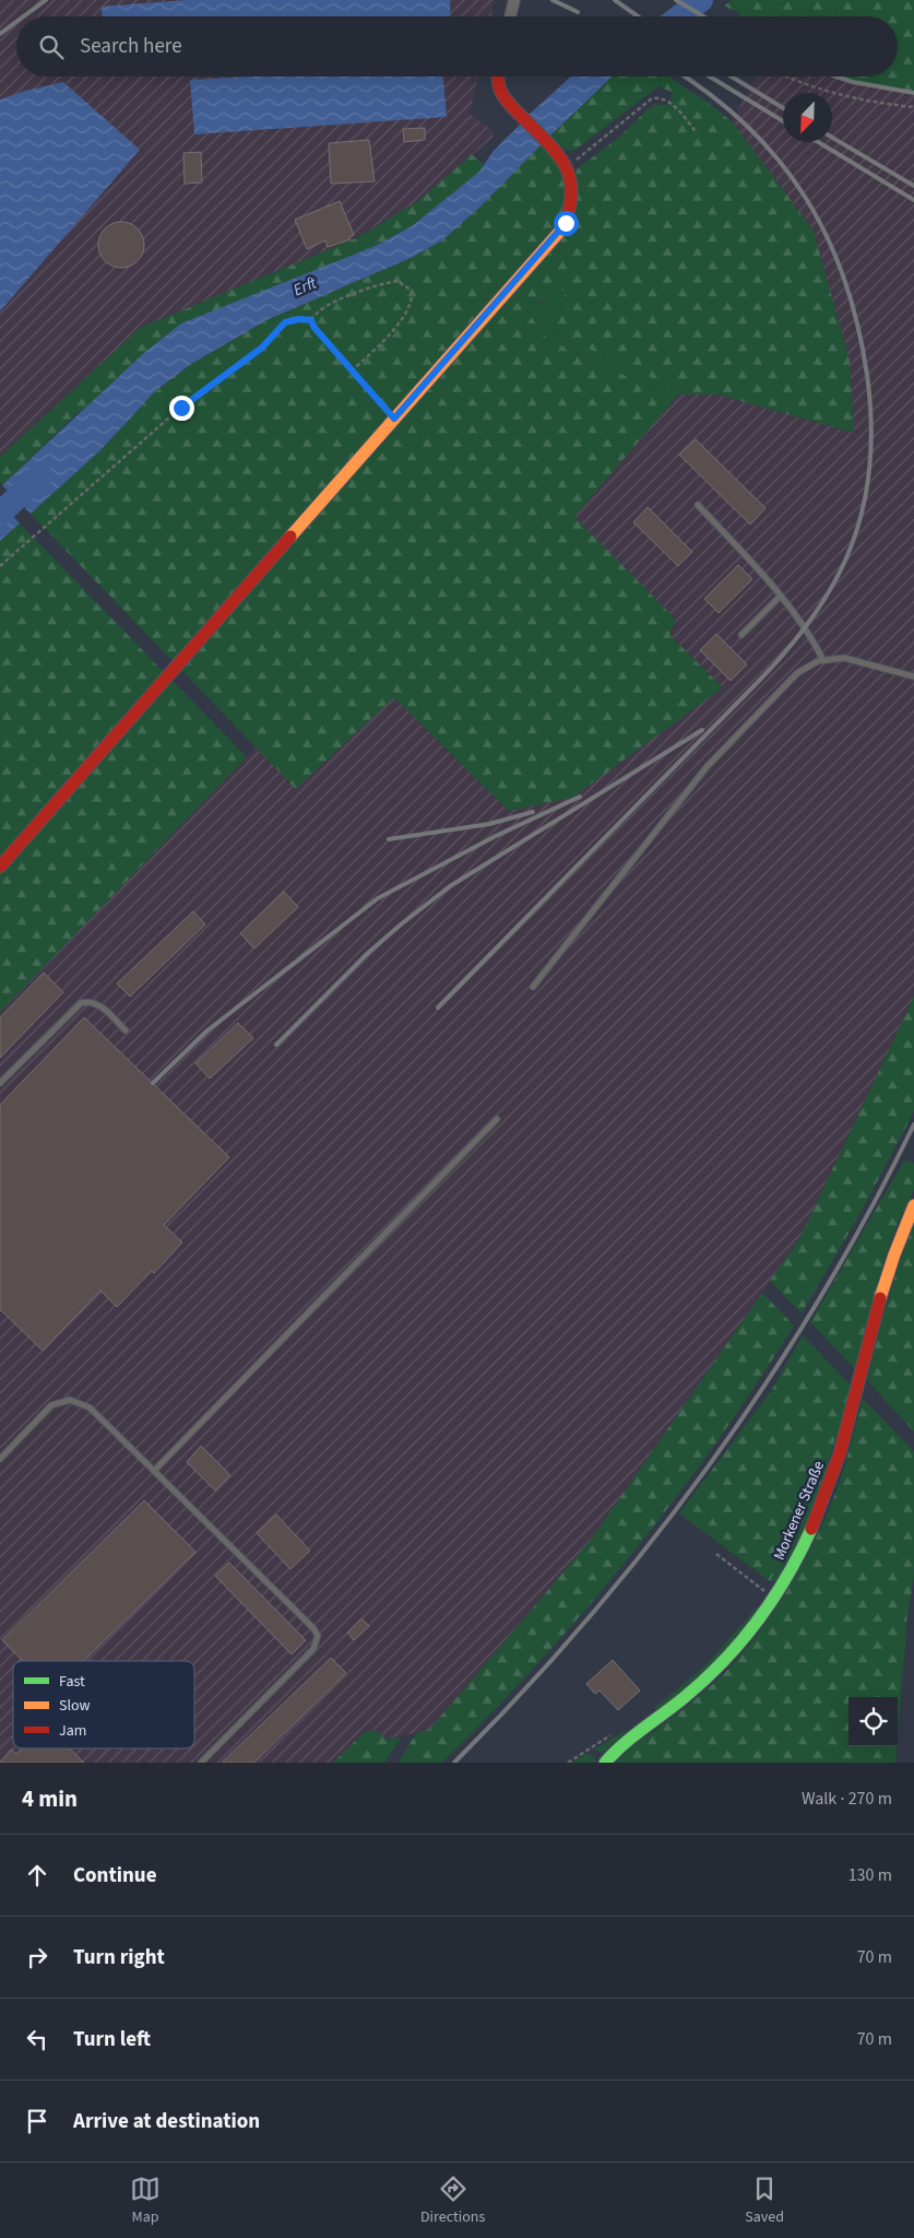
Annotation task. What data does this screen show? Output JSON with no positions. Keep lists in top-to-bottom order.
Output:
{
  "streets": {
    "street": ["Morkener Straße"]
  },
  "water": ["Erft"],
  "legend": ["Fast", "Slow", "Jam"],
  "north": "bottom left",
  "page": {
    "search": "Search here",
    "heading": ["4 min", "Walk · 270 m"],
    "list": [
      ["Continue", "130 m"],
      ["Turn right", "70 m"],
      ["Turn left", "70 m"],
      "Arrive at destination"
    ],
    "nav": ["Map", "Directions", "Saved"]
  }
}
